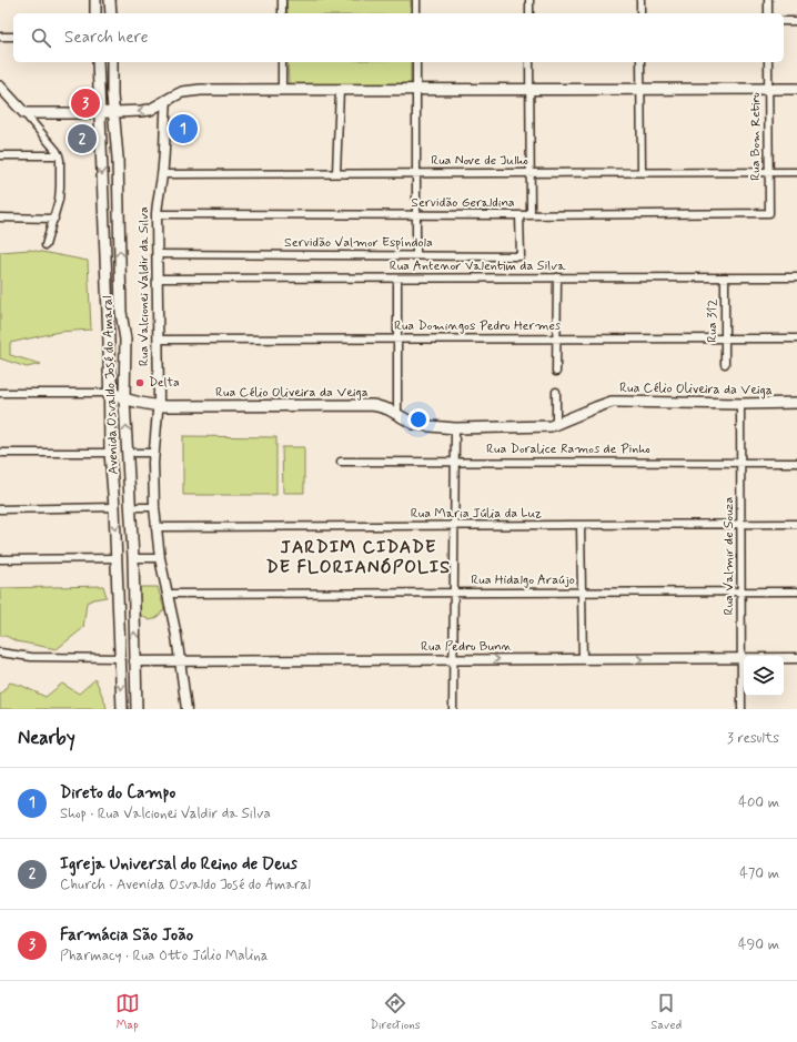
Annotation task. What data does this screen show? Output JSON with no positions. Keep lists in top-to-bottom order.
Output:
{
  "streets": {
    "main road": ["Avenida Osvaldo José do Amaral", "Rua Célio Oliveira da Veiga"],
    "street": [
      "Rua Bom Retiro",
      "Rua Nove de Julho",
      "Servidão Geraldina",
      "Servidão Valmor Espíndola",
      "Rua Antenor Valentim da Silva",
      "Rua Valcionei Valdir da Silva",
      "Rua 312",
      "Rua Domingos Pedro Hermes",
      "Rua Doralice Ramos de Pinho",
      "Rua Maria Júlia da Luz",
      "Rua Valmir de Souza",
      "Rua Hidalgo Araújo",
      "Rua Pedro Bunn"
    ]
  },
  "crossings": [
    ["Rua Bom Retiro", "Rua Nove de Julho"],
    ["Rua Bom Retiro", "Servidão Geraldina"],
    ["Rua Nove de Julho", "Rua Valcionei Valdir da Silva"],
    ["Servidão Geraldina", "Servidão Valmor Espíndola"],
    ["Servidão Geraldina", "Rua Valcionei Valdir da Silva"],
    ["Servidão Valmor Espíndola", "Rua Valcionei Valdir da Silva"],
    ["Rua Antenor Valentim da Silva", "Rua Valcionei Valdir da Silva"],
    ["Rua Antenor Valentim da Silva", "Rua 312"],
    ["Rua Valcionei Valdir da Silva", "Rua Domingos Pedro Hermes"],
    ["Rua Valcionei Valdir da Silva", "Rua Célio Oliveira da Veiga"],
    ["Rua Valcionei Valdir da Silva", "Rua Maria Júlia da Luz"],
    ["Rua Valcionei Valdir da Silva", "Rua Hidalgo Araújo"],
    ["Rua Valcionei Valdir da Silva", "Rua Pedro Bunn"],
    ["Rua 312", "Rua Domingos Pedro Hermes"],
    ["Avenida Osvaldo José do Amaral", "Rua Célio Oliveira da Veiga"],
    ["Avenida Osvaldo José do Amaral", "Rua Pedro Bunn"],
    ["Rua Célio Oliveira da Veiga", "Rua Valmir de Souza"],
    ["Rua Doralice Ramos de Pinho", "Rua Valmir de Souza"],
    ["Rua Maria Júlia da Luz", "Rua Valmir de Souza"],
    ["Rua Valmir de Souza", "Rua Hidalgo Araújo"],
    ["Rua Valmir de Souza", "Rua Pedro Bunn"]
  ],
  "one_way": ["Rua Pedro Bunn"],
  "districts": ["JARDIM CIDADE DE FLORIANÓPOLIS"],
  "places": ["Delta"],
  "page": {
    "search": "Search here",
    "pins": ["3", "1", "2"],
    "heading": ["Nearby", "3 results"],
    "list": [
      {
        "mark": "1",
        "name": "Direto do Campo",
        "note": "Shop · Rua Valcionei Valdir da Silva",
        "value": "400 m"
      },
      {
        "mark": "2",
        "name": "Igreja Universal do Reino de Deus",
        "note": "Church · Avenida Osvaldo José do Amaral",
        "value": "470 m"
      },
      {
        "mark": "3",
        "name": "Farmácia São João",
        "note": "Pharmacy · Rua Otto Júlio Malina",
        "value": "490 m"
      }
    ],
    "nav": ["Map", "Directions", "Saved"]
  }
}
